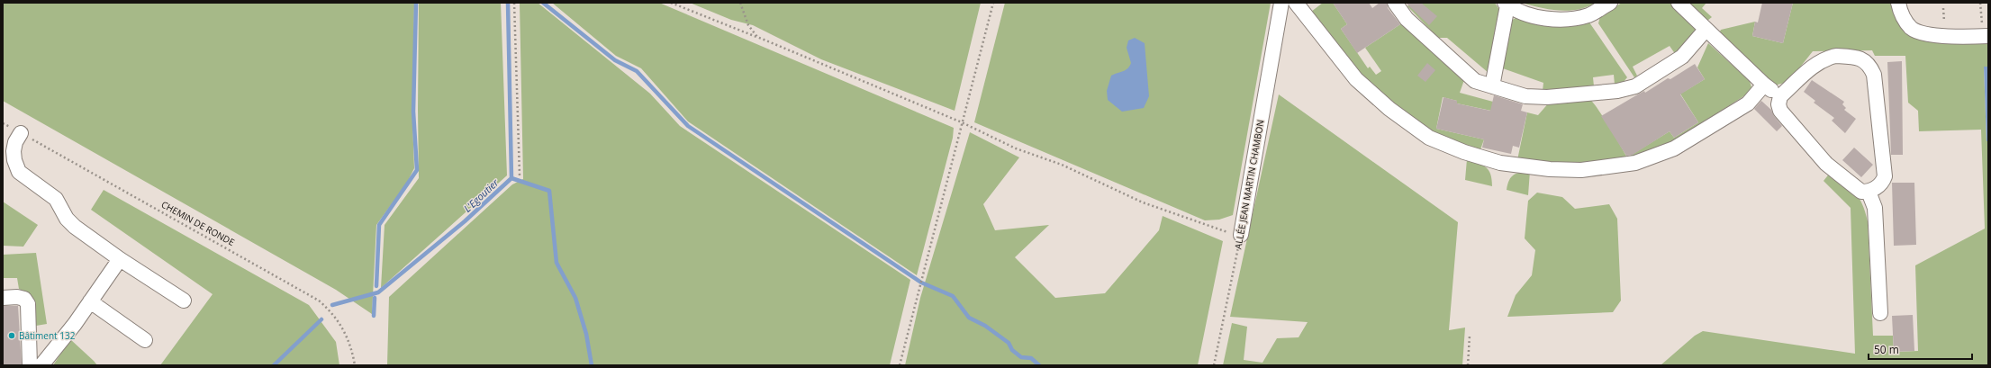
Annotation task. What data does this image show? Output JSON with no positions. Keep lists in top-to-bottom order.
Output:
{
  "streets": {
    "street": ["ALLÉE JEAN MARTIN CHAMBON"],
    "path": ["CHEMIN DE RONDE"]
  },
  "water": ["L'Egoutier"],
  "places": ["Bâtiment 132"],
  "scale_bar": "50 m"
}
